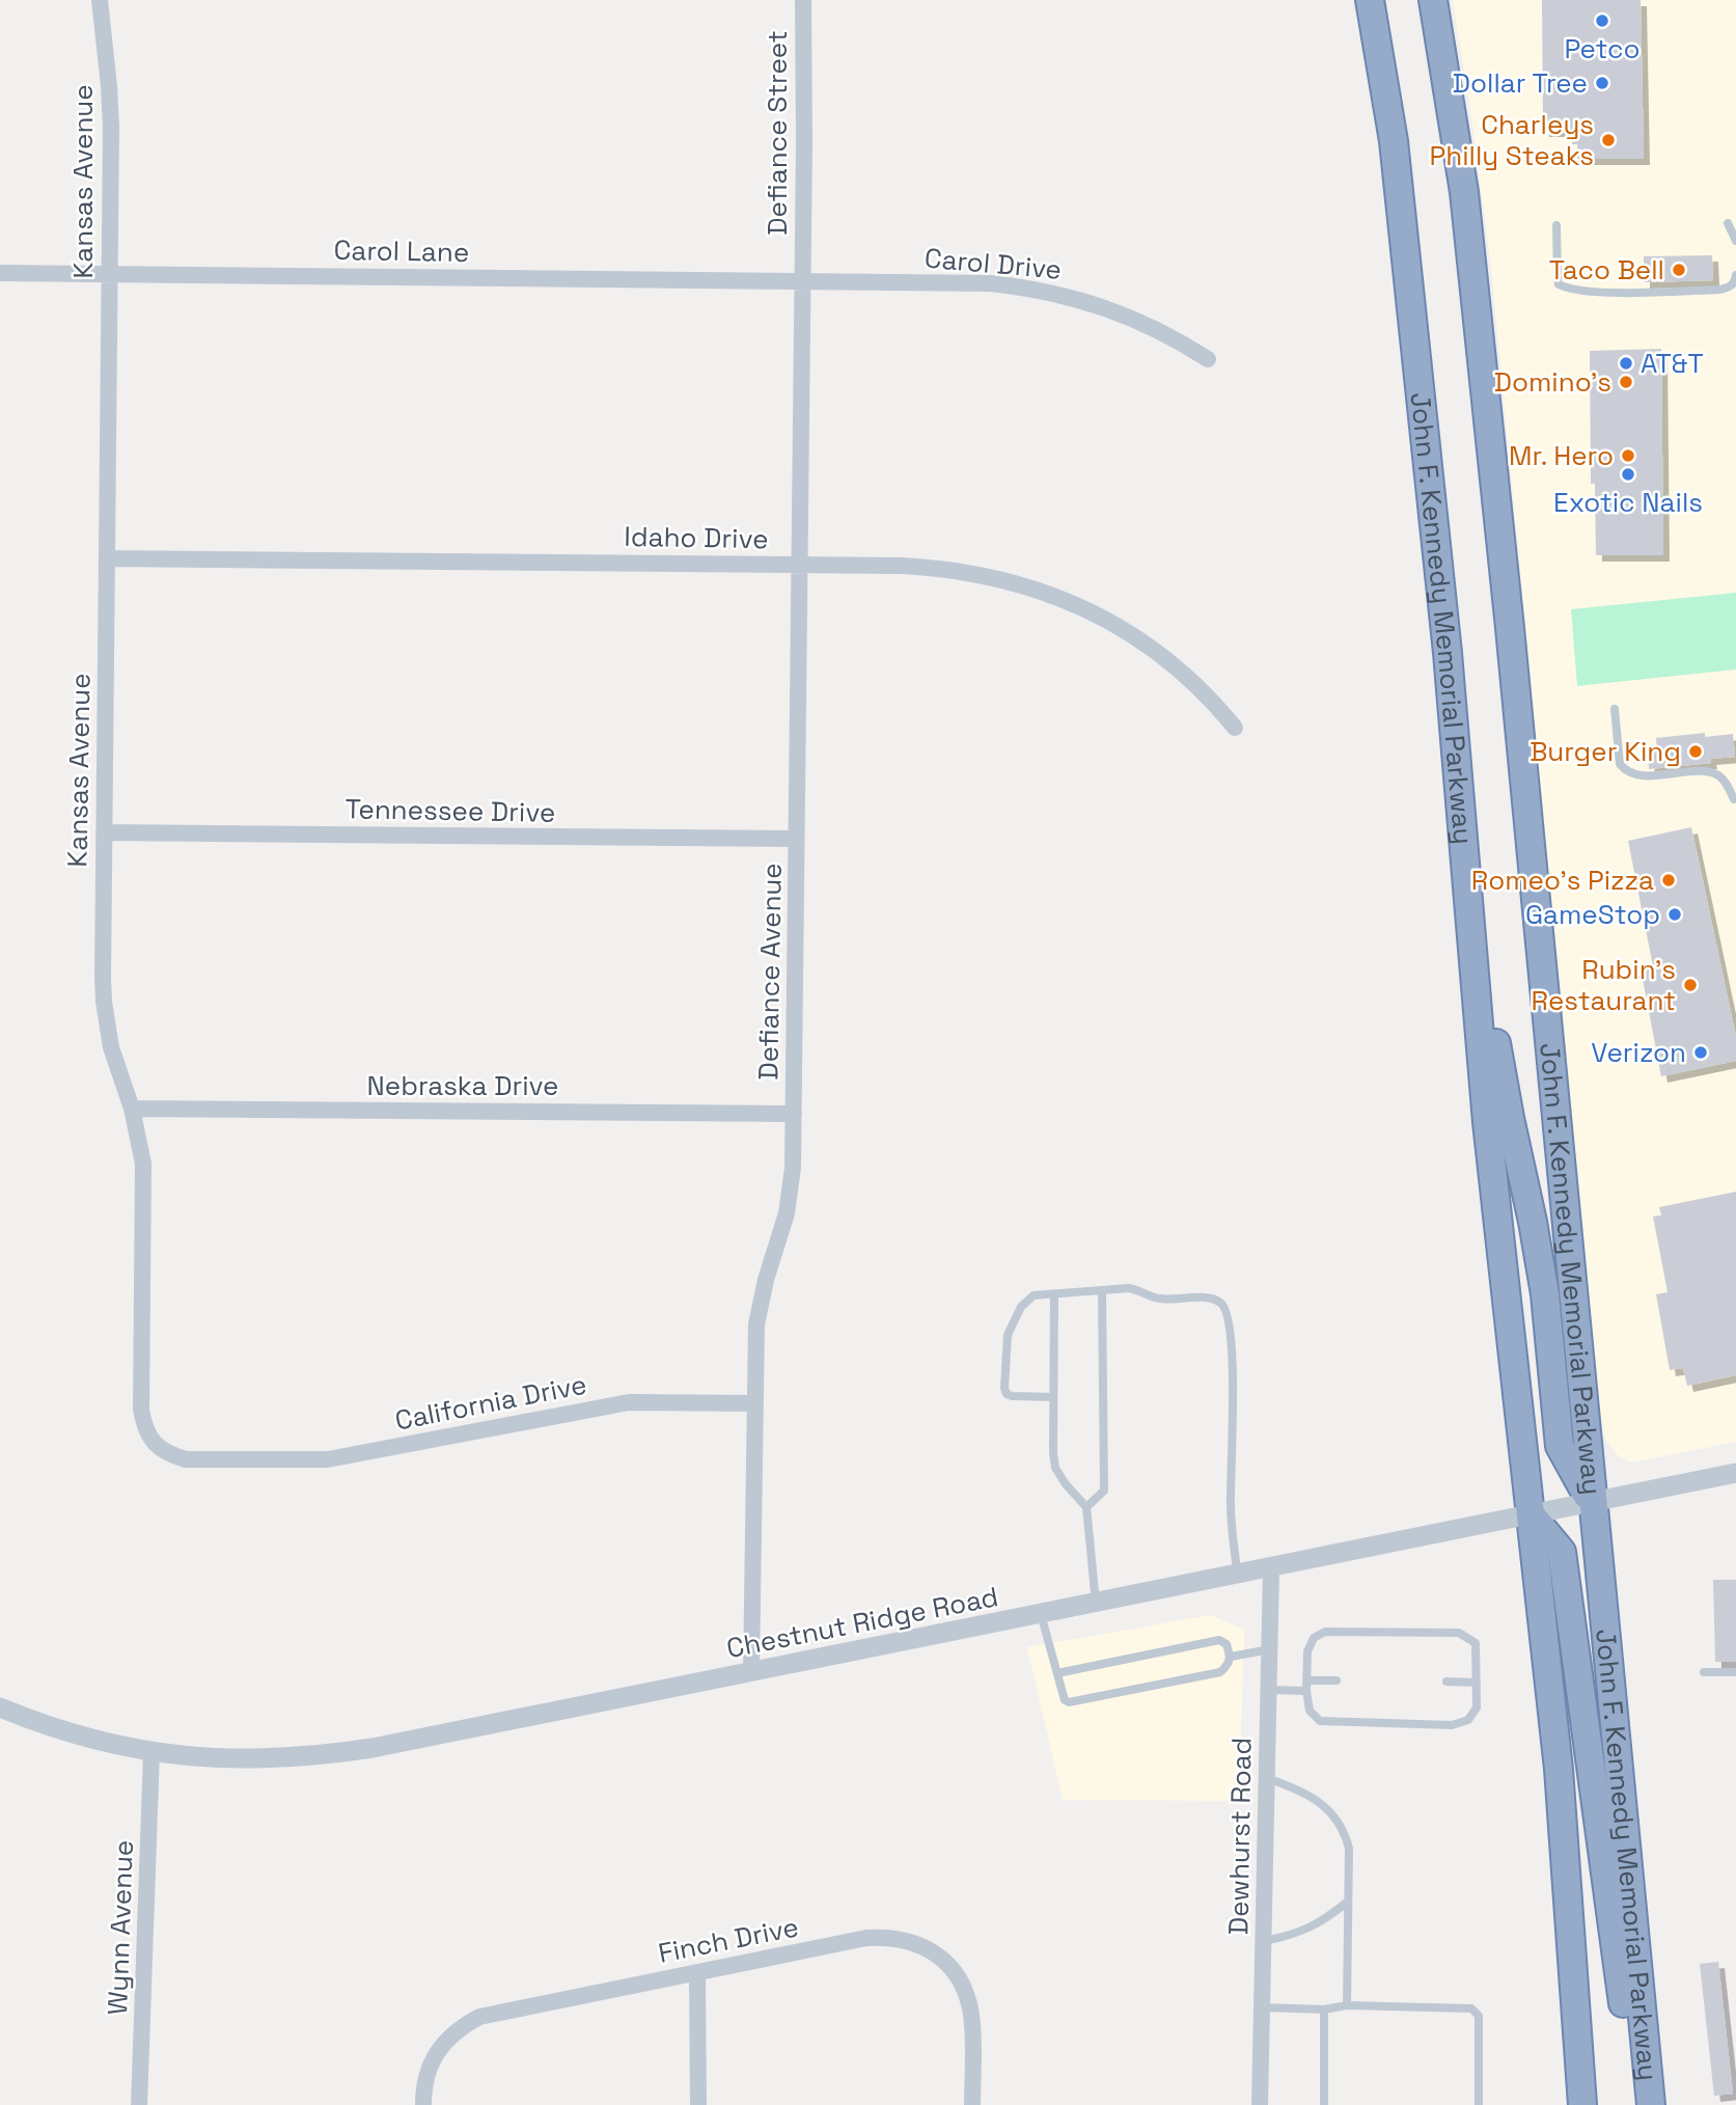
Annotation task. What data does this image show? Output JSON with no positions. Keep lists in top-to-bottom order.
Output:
{
  "streets": {
    "highway": ["John F. Kennedy Memorial Parkway"],
    "street": [
      "Defiance Street",
      "Kansas Avenue",
      "Carol Lane",
      "Carol Drive",
      "Idaho Drive",
      "Tennessee Drive",
      "Defiance Avenue",
      "Nebraska Drive",
      "California Drive",
      "Chestnut Ridge Road",
      "Dewhurst Road",
      "Wynn Avenue",
      "Finch Drive"
    ]
  },
  "crossings": [
    ["Defiance Street", "Carol Lane"],
    ["Defiance Street", "Carol Drive"],
    ["Defiance Street", "Defiance Avenue"],
    ["Kansas Avenue", "Carol Lane"],
    ["Kansas Avenue", "Idaho Drive"],
    ["Kansas Avenue", "Tennessee Drive"],
    ["Kansas Avenue", "Nebraska Drive"],
    ["Kansas Avenue", "California Drive"],
    ["Carol Lane", "Carol Drive"],
    ["Carol Lane", "Defiance Avenue"],
    ["Carol Drive", "Defiance Avenue"],
    ["Idaho Drive", "Defiance Avenue"],
    ["John F. Kennedy Memorial Parkway", "Chestnut Ridge Road"],
    ["Tennessee Drive", "Defiance Avenue"],
    ["Defiance Avenue", "Nebraska Drive"],
    ["Defiance Avenue", "California Drive"],
    ["Defiance Avenue", "Chestnut Ridge Road"],
    ["Chestnut Ridge Road", "Dewhurst Road"],
    ["Chestnut Ridge Road", "Wynn Avenue"]
  ],
  "places": [
    "Petco",
    "Dollar Tree",
    "Charleys Philly Steaks",
    "Taco Bell",
    "AT&T",
    "Domino's",
    "Mr. Hero",
    "Exotic Nails",
    "Burger King",
    "Romeo's Pizza",
    "GameStop",
    "Rubin's Restaurant",
    "Verizon"
  ]
}
